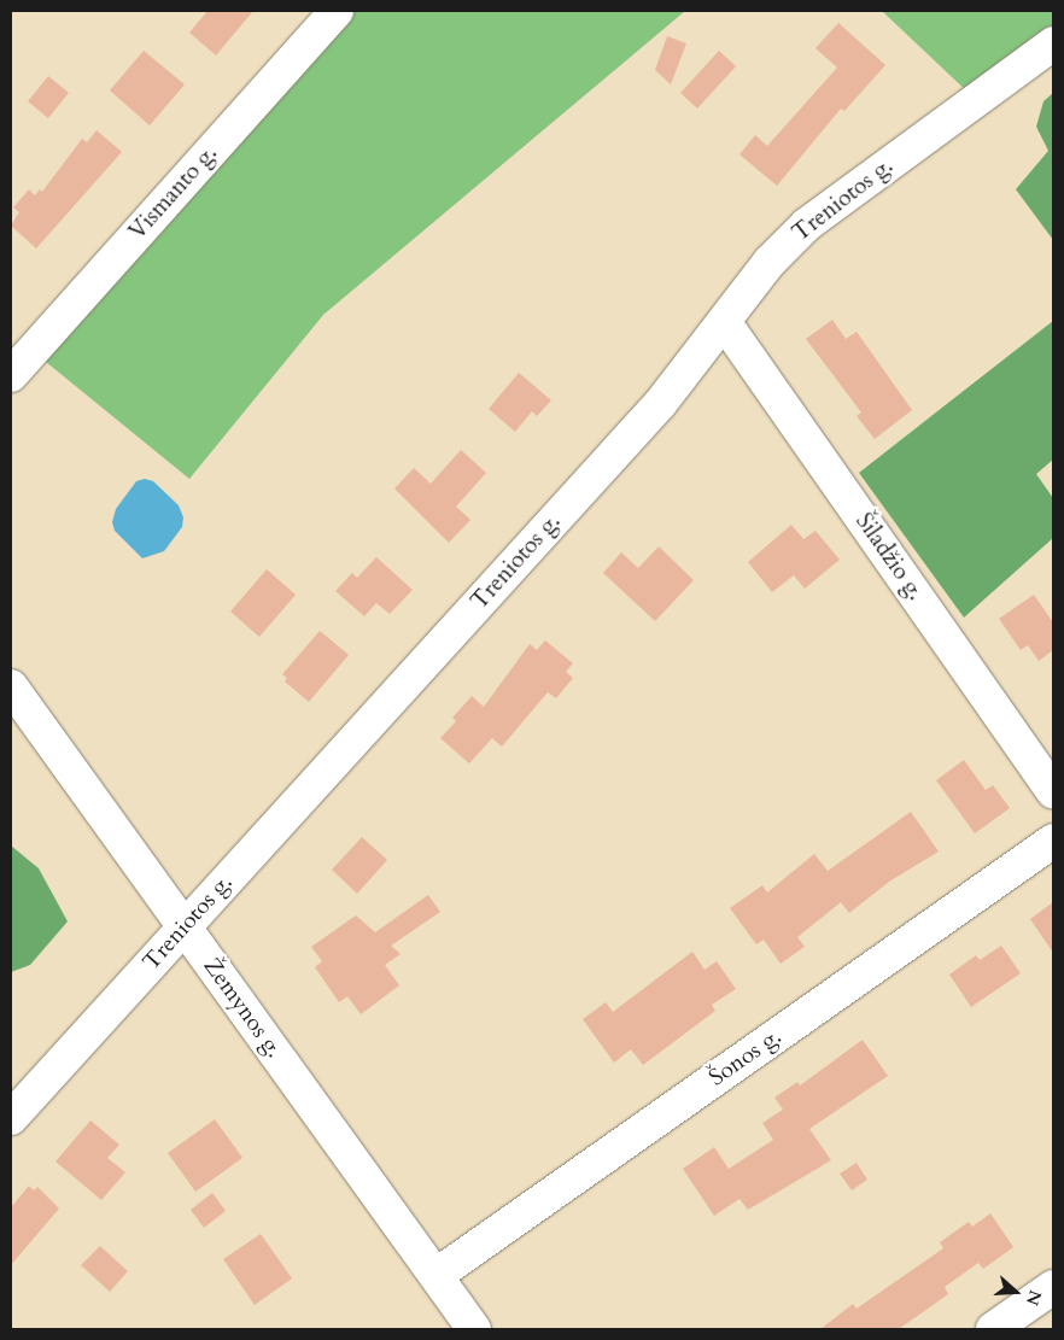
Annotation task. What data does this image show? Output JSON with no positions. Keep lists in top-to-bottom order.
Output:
{
  "streets": {
    "street": [
      "Vismanto g.",
      "Treniotos g.",
      "Šiladžio g.",
      "Žemynos g.",
      "Šonos g."
    ]
  },
  "crossings": [
    ["Treniotos g.", "Šiladžio g."],
    ["Treniotos g.", "Žemynos g."],
    ["Žemynos g.", "Šonos g."]
  ],
  "north": "right"
}
